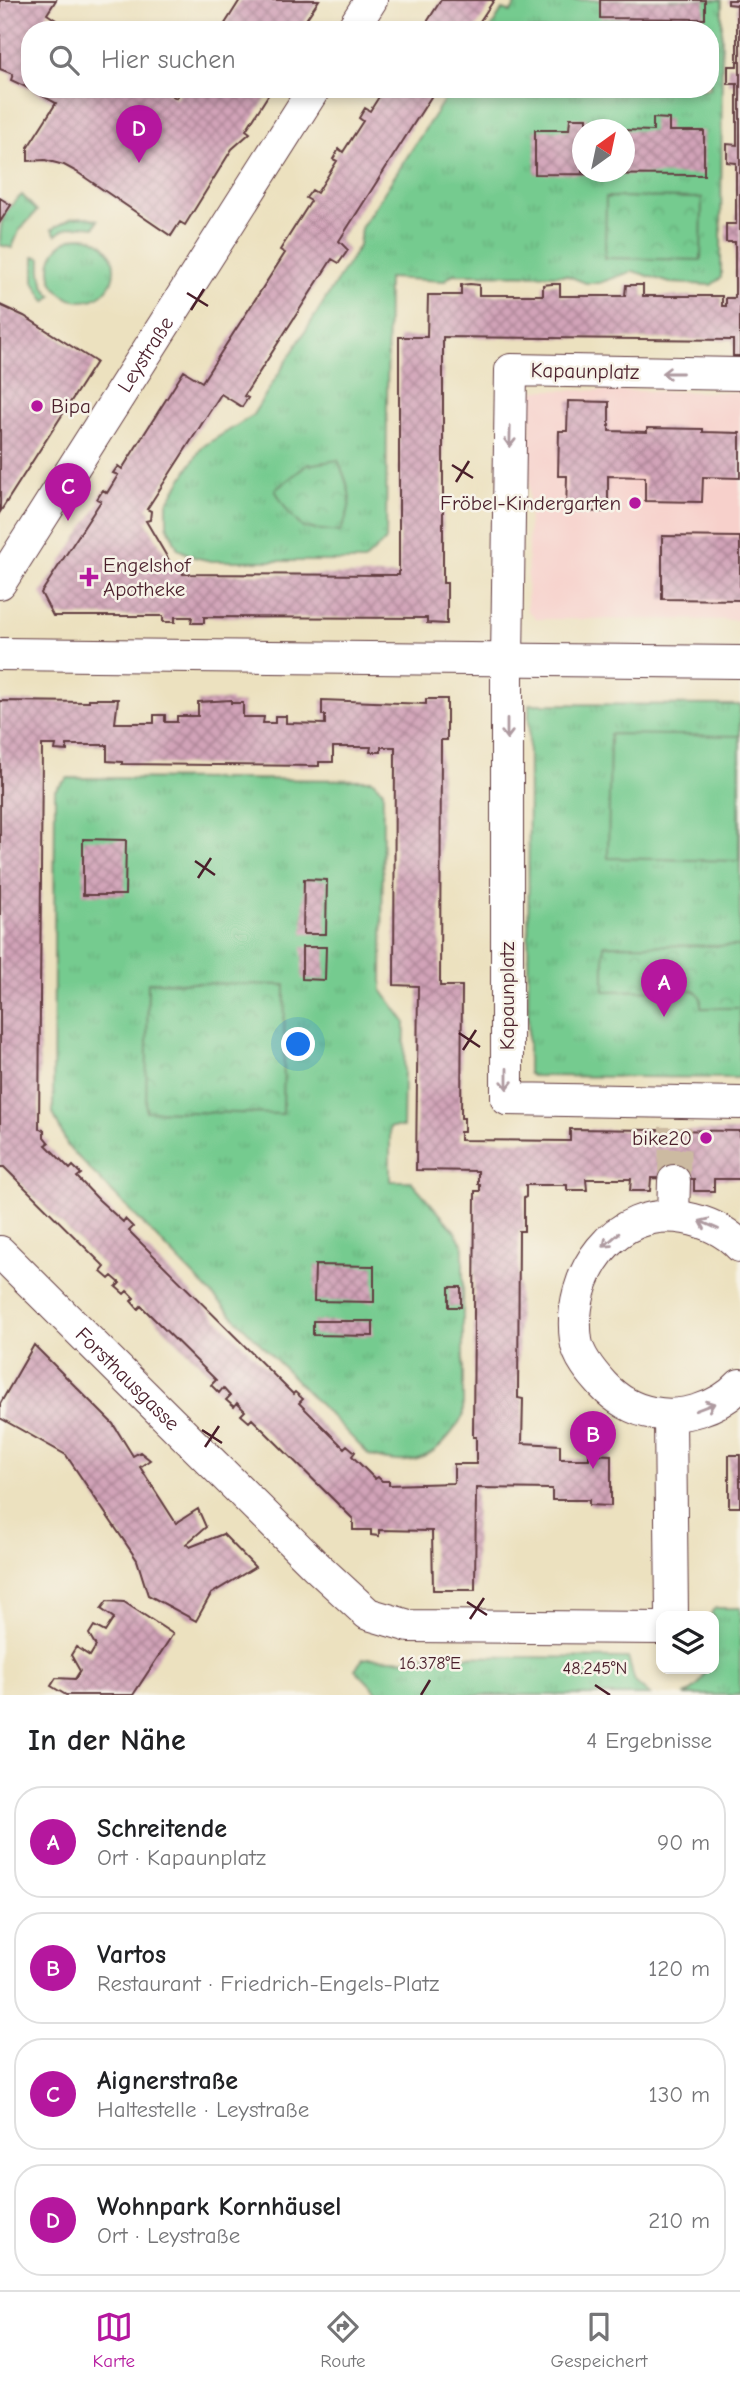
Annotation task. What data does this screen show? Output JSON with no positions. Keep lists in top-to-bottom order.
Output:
{
  "streets": {
    "street": ["Leystraße", "Kapaunplatz", "Forsthausgasse"]
  },
  "places": {
    "other": ["Bipa", "Fröbel-Kindergarten", "bike20"],
    "health": ["Engelshof Apotheke"]
  },
  "north": "top right",
  "page": {
    "search": "Hier suchen",
    "pins": [
      "D",
      "C",
      "A",
      "B"
    ],
    "heading": ["In der Nähe", "4 Ergebnisse"],
    "list": [
      {
        "mark": "A",
        "name": "Schreitende",
        "note": "Ort · Kapaunplatz",
        "value": "90 m"
      },
      {
        "mark": "B",
        "name": "Vartos",
        "note": "Restaurant · Friedrich-Engels-Platz",
        "value": "120 m"
      },
      {
        "mark": "C",
        "name": "Aignerstraße",
        "note": "Haltestelle · Leystraße",
        "value": "130 m"
      },
      {
        "mark": "D",
        "name": "Wohnpark Kornhäusel",
        "note": "Ort · Leystraße",
        "value": "210 m"
      }
    ],
    "nav": ["Karte", "Route", "Gespeichert"]
  },
  "coordinates": ["16.378°E", "48.245°N"]
}
